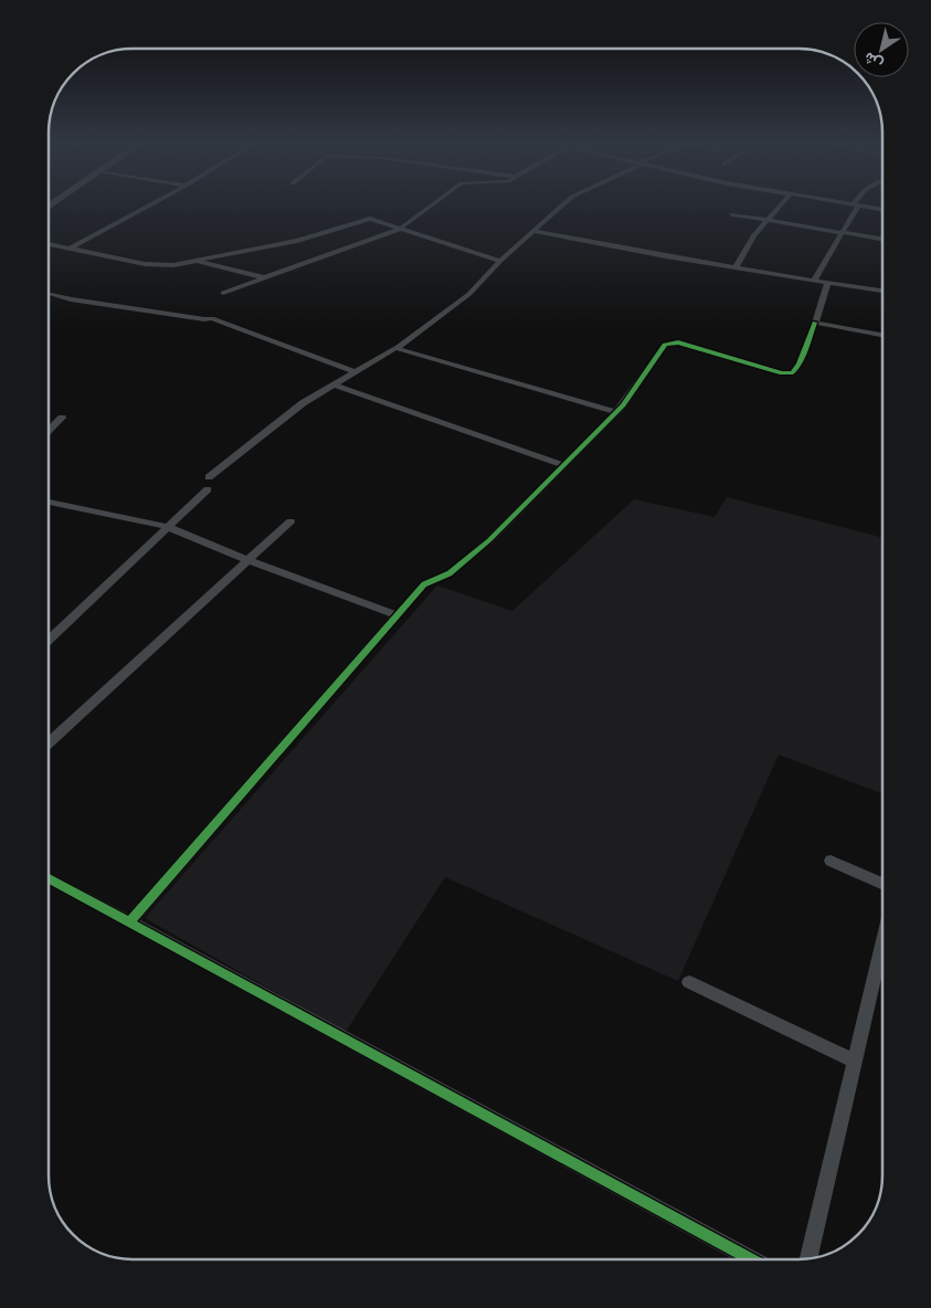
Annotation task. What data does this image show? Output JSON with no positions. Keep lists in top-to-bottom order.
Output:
{
  "north": "bottom left"
}
